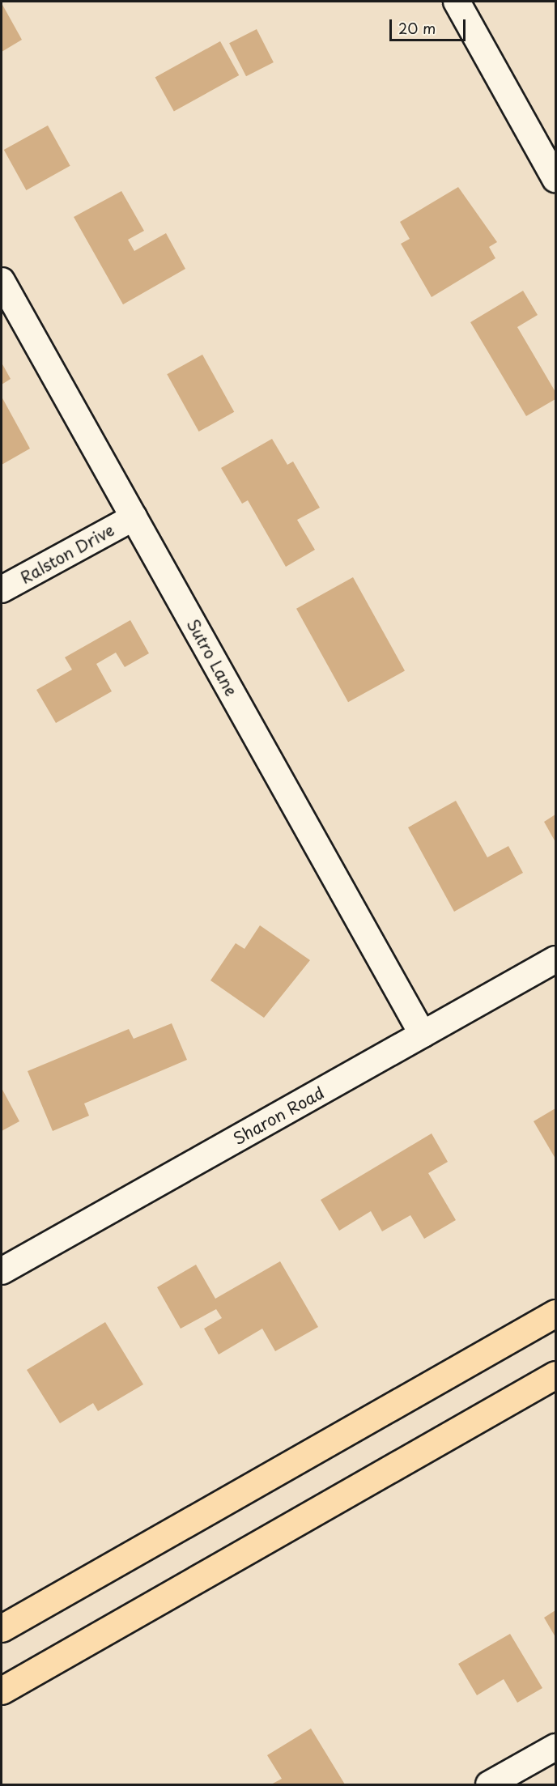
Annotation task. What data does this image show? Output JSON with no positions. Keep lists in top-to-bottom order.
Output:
{
  "streets": {
    "street": ["Ralston Drive", "Sutro Lane", "Sharon Road"]
  },
  "crossings": [
    ["Ralston Drive", "Sutro Lane"],
    ["Sutro Lane", "Sharon Road"]
  ],
  "scale_bar": "20 m"
}
